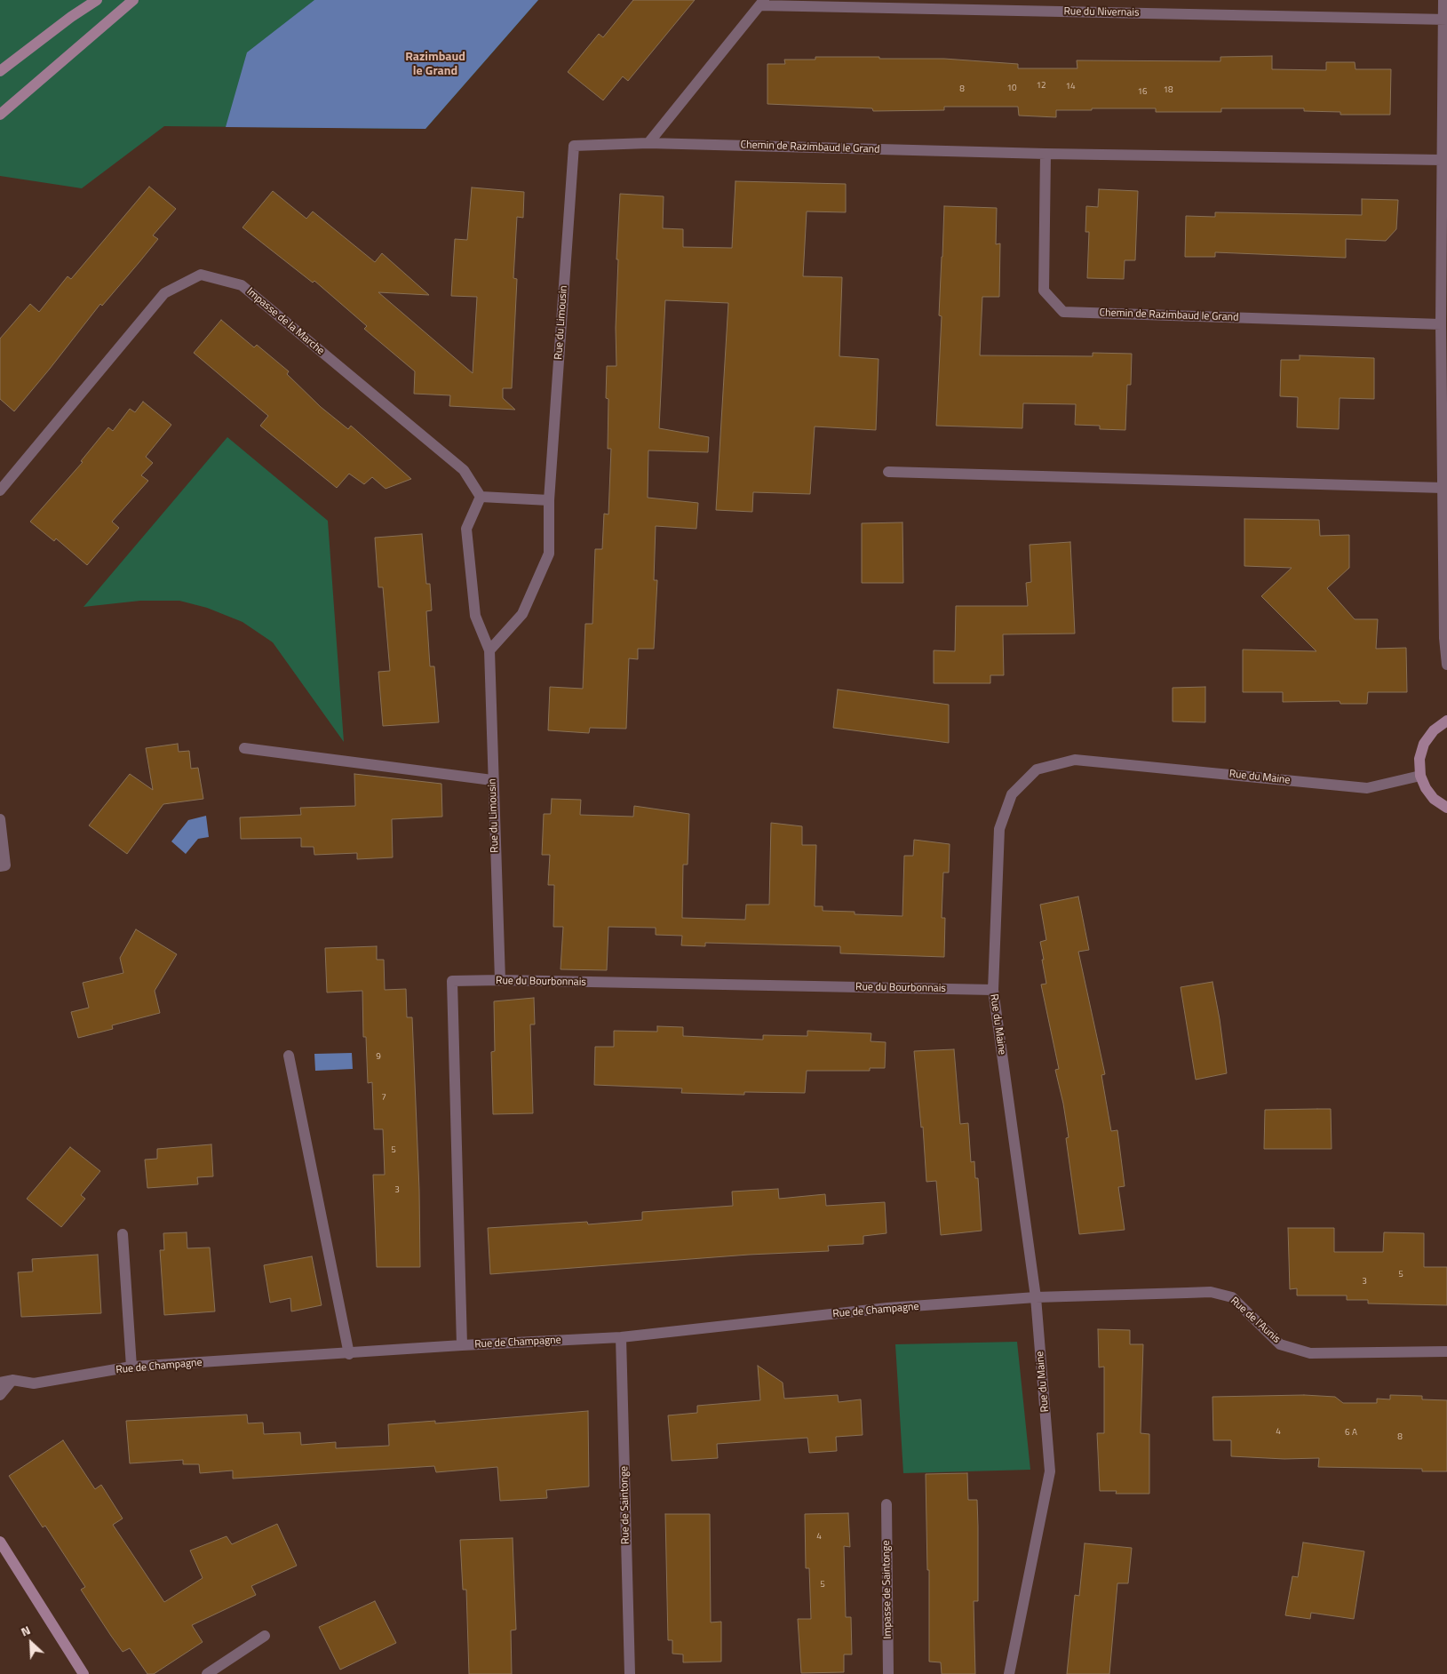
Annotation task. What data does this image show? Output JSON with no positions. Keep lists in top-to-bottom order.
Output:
{
  "streets": {
    "street": [
      "Rue du Nivernais",
      "Chemin de Razimbaud le Grand",
      "Impasse de la Marche",
      "Rue du Limousin",
      "Rue du Maine",
      "Rue du Bourbonnais",
      "Rue de Champagne",
      "Rue de l'Aunis",
      "Rue de Saintonge",
      "Impasse de Saintonge"
    ]
  },
  "crossings": [
    ["Chemin de Razimbaud le Grand", "Rue du Limousin"],
    ["Impasse de la Marche", "Rue du Limousin"],
    ["Rue du Limousin", "Rue du Bourbonnais"],
    ["Rue du Maine", "Rue du Bourbonnais"],
    ["Rue du Maine", "Rue de Champagne"],
    ["Rue du Maine", "Rue de l'Aunis"],
    ["Rue du Bourbonnais", "Rue de Champagne"],
    ["Rue de Champagne", "Rue de l'Aunis"],
    ["Rue de Champagne", "Rue de Saintonge"]
  ],
  "districts": ["Razimbaud le Grand"],
  "house_numbers": [
    "12",
    "14",
    "10",
    "8",
    "18",
    "16",
    "9",
    "7",
    "5",
    "3",
    "5",
    "3",
    "4",
    "6 A",
    "8",
    "4",
    "5"
  ],
  "north": "top left"
}
